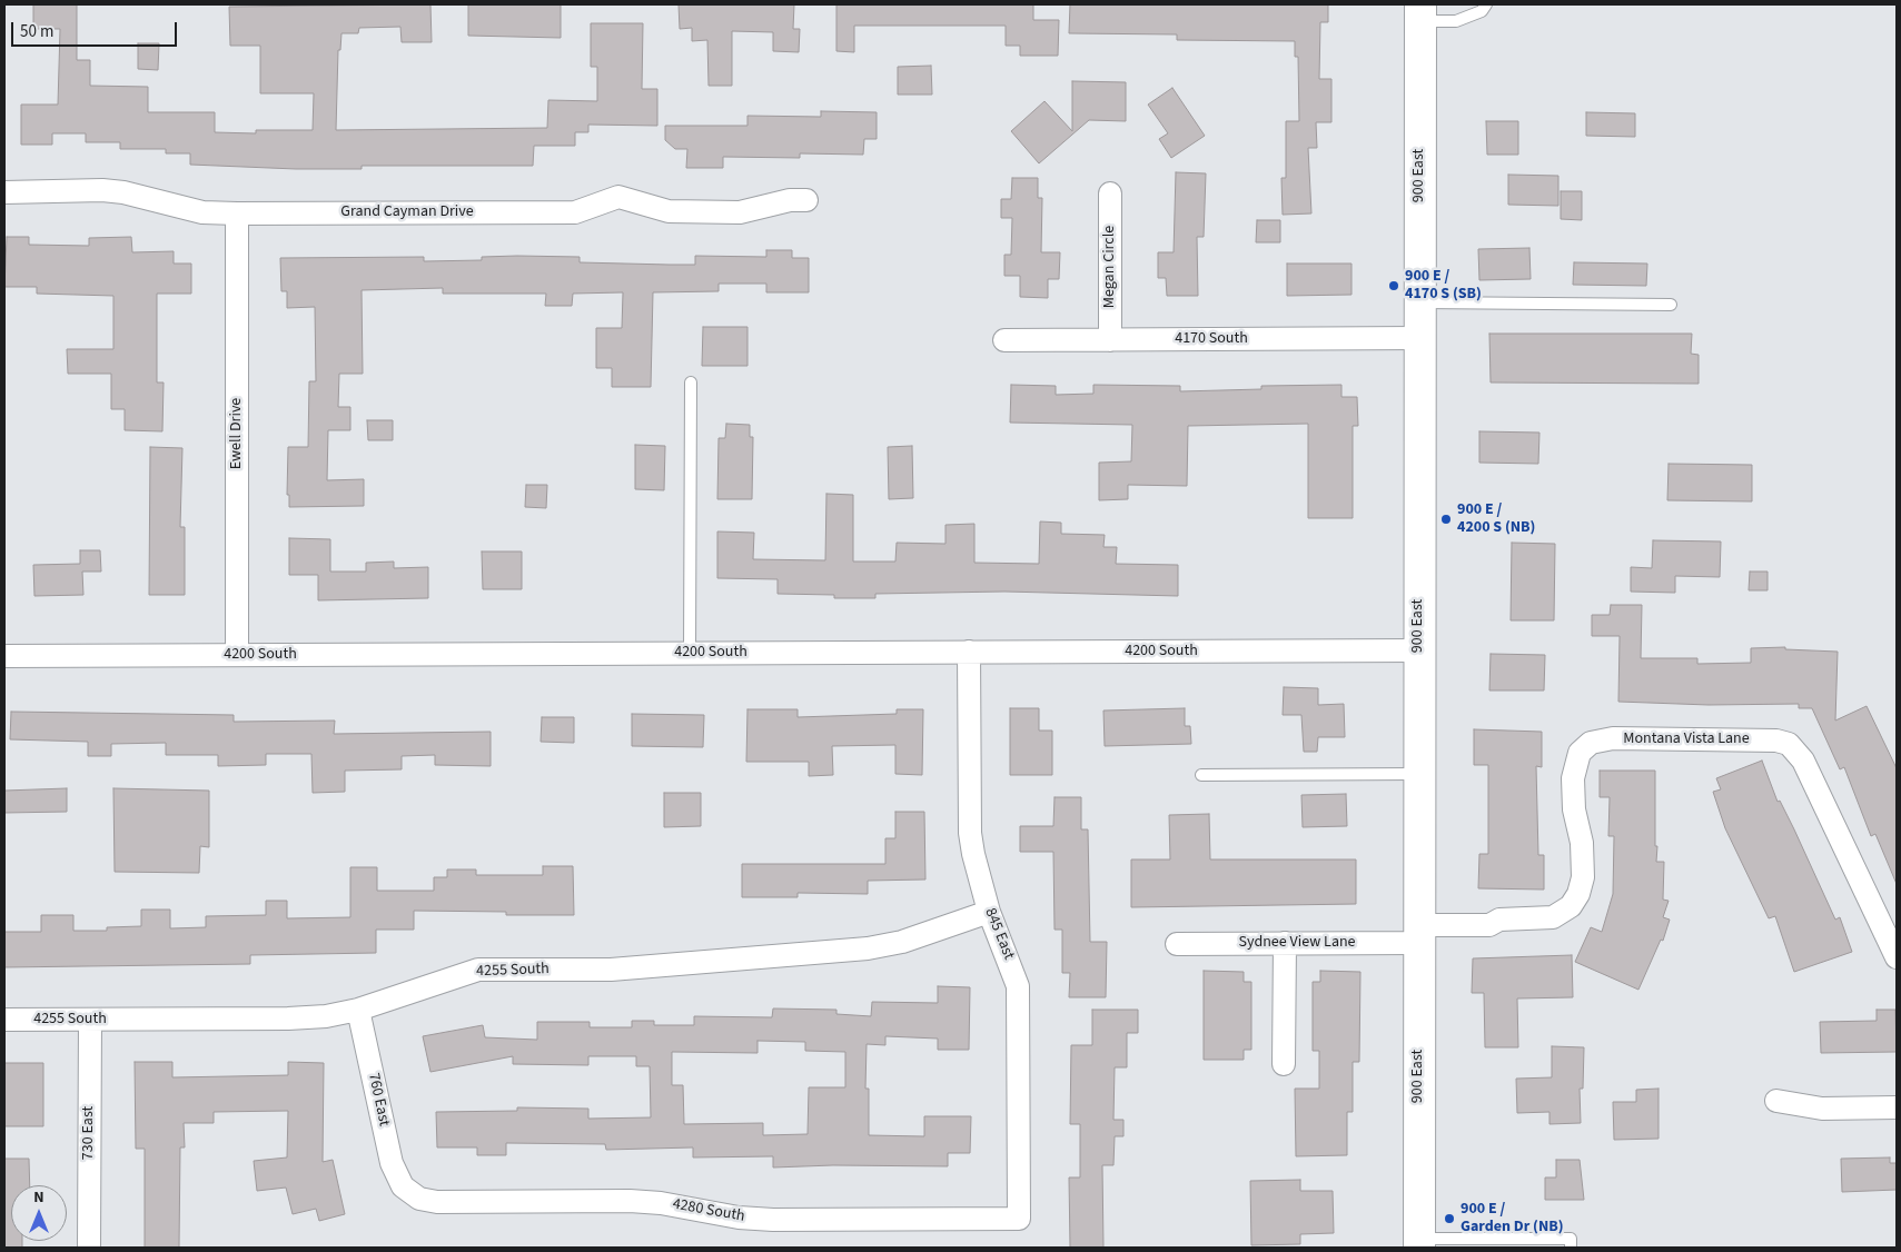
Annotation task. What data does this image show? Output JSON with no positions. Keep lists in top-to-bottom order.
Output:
{
  "streets": {
    "main road": ["900 East"],
    "street": [
      "Grand Cayman Drive",
      "Megan Circle",
      "4170 South",
      "Ewell Drive",
      "4200 South",
      "Montana Vista Lane",
      "845 East",
      "Sydnee View Lane",
      "4255 South",
      "760 East",
      "730 East",
      "4280 South"
    ]
  },
  "crossings": [
    ["900 East", "4170 South"],
    ["900 East", "4200 South"],
    ["900 East", "Montana Vista Lane"],
    ["900 East", "Sydnee View Lane"],
    ["Grand Cayman Drive", "Ewell Drive"],
    ["Megan Circle", "4170 South"],
    ["Ewell Drive", "4200 South"],
    ["4200 South", "845 East"],
    ["Montana Vista Lane", "Sydnee View Lane"],
    ["845 East", "4255 South"],
    ["845 East", "4280 South"],
    ["4255 South", "760 East"],
    ["4255 South", "730 East"],
    ["760 East", "4280 South"]
  ],
  "places": ["900 E / 4170 S (SB)", "900 E / 4200 S (NB)", "900 E / Garden Dr (NB)"],
  "scale_bar": "50 m",
  "north": "top"
}
